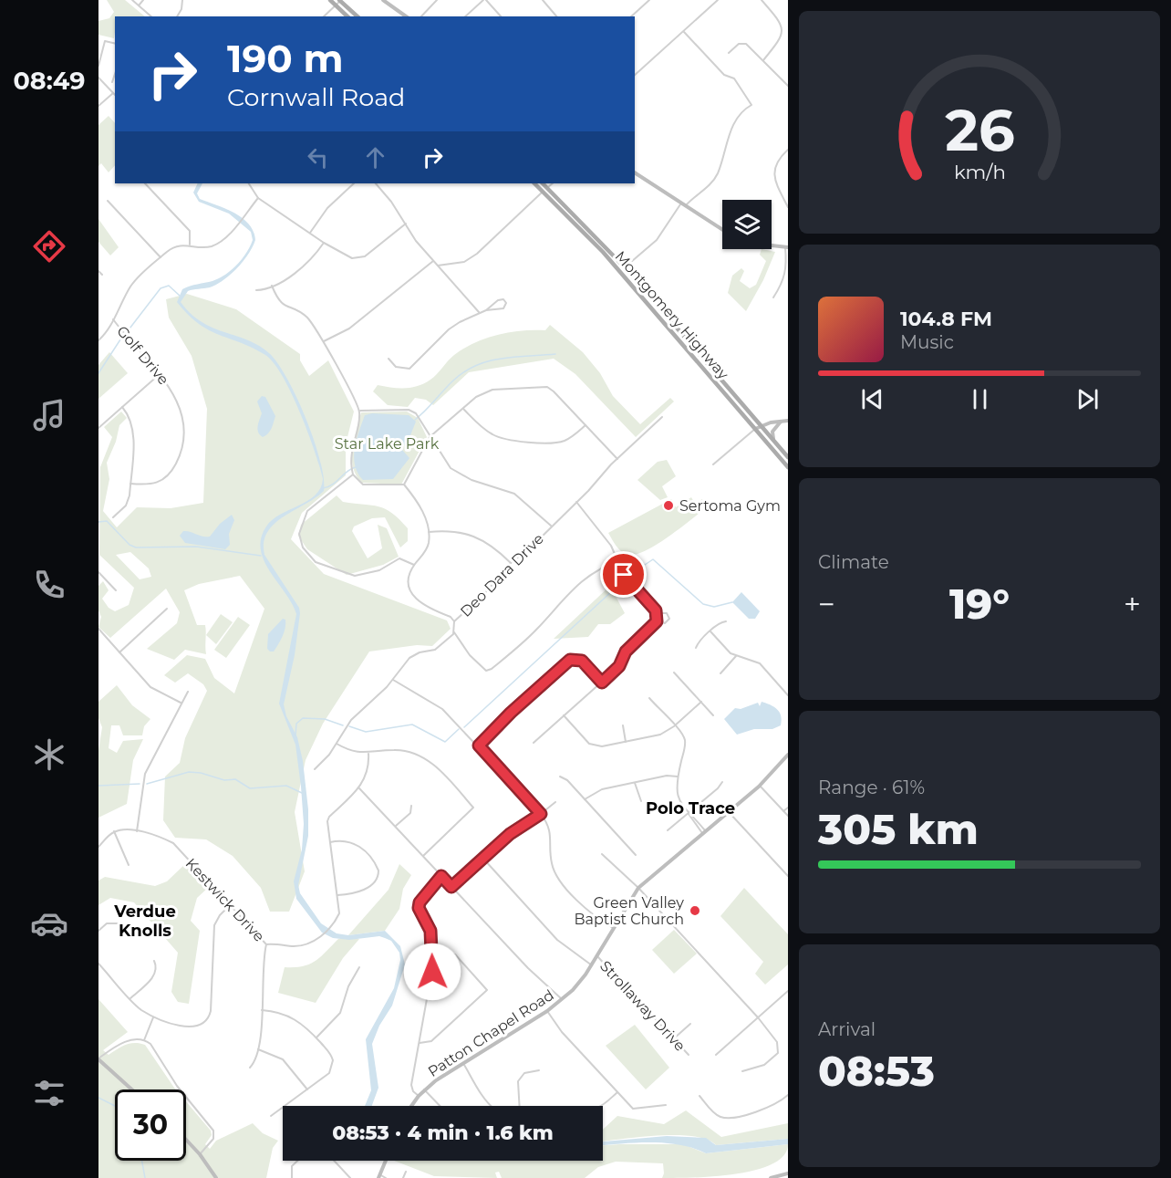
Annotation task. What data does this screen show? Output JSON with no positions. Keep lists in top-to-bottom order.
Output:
{
  "streets": {
    "main road": ["Montgomery Highway"],
    "street": [
      "Golf Drive",
      "Deo Dara Drive",
      "Kestwick Drive",
      "Strollaway Drive",
      "Patton Chapel Road"
    ]
  },
  "crossings": [
    ["Strollaway Drive", "Patton Chapel Road"]
  ],
  "districts": ["Polo Trace", "Verdue Knolls"],
  "parks": ["Star Lake Park"],
  "places": ["Sertoma Gym", "Green Valley Baptist Church"],
  "page": {
    "tabs": "08:49",
    "turn": ["190 m", "Cornwall Road"],
    "song": ["104.8 FM", "Music"],
    "tile": [
      "Climate",
      ["Range · 61%", "305 km"],
      ["Arrival", "08:53"]
    ],
    "heat": ["−", "19°", "+"],
    "limit": "30",
    "trip": "08:53 · 4 min · 1.6 km",
    "gauge": ["26", "km/h"]
  }
}
